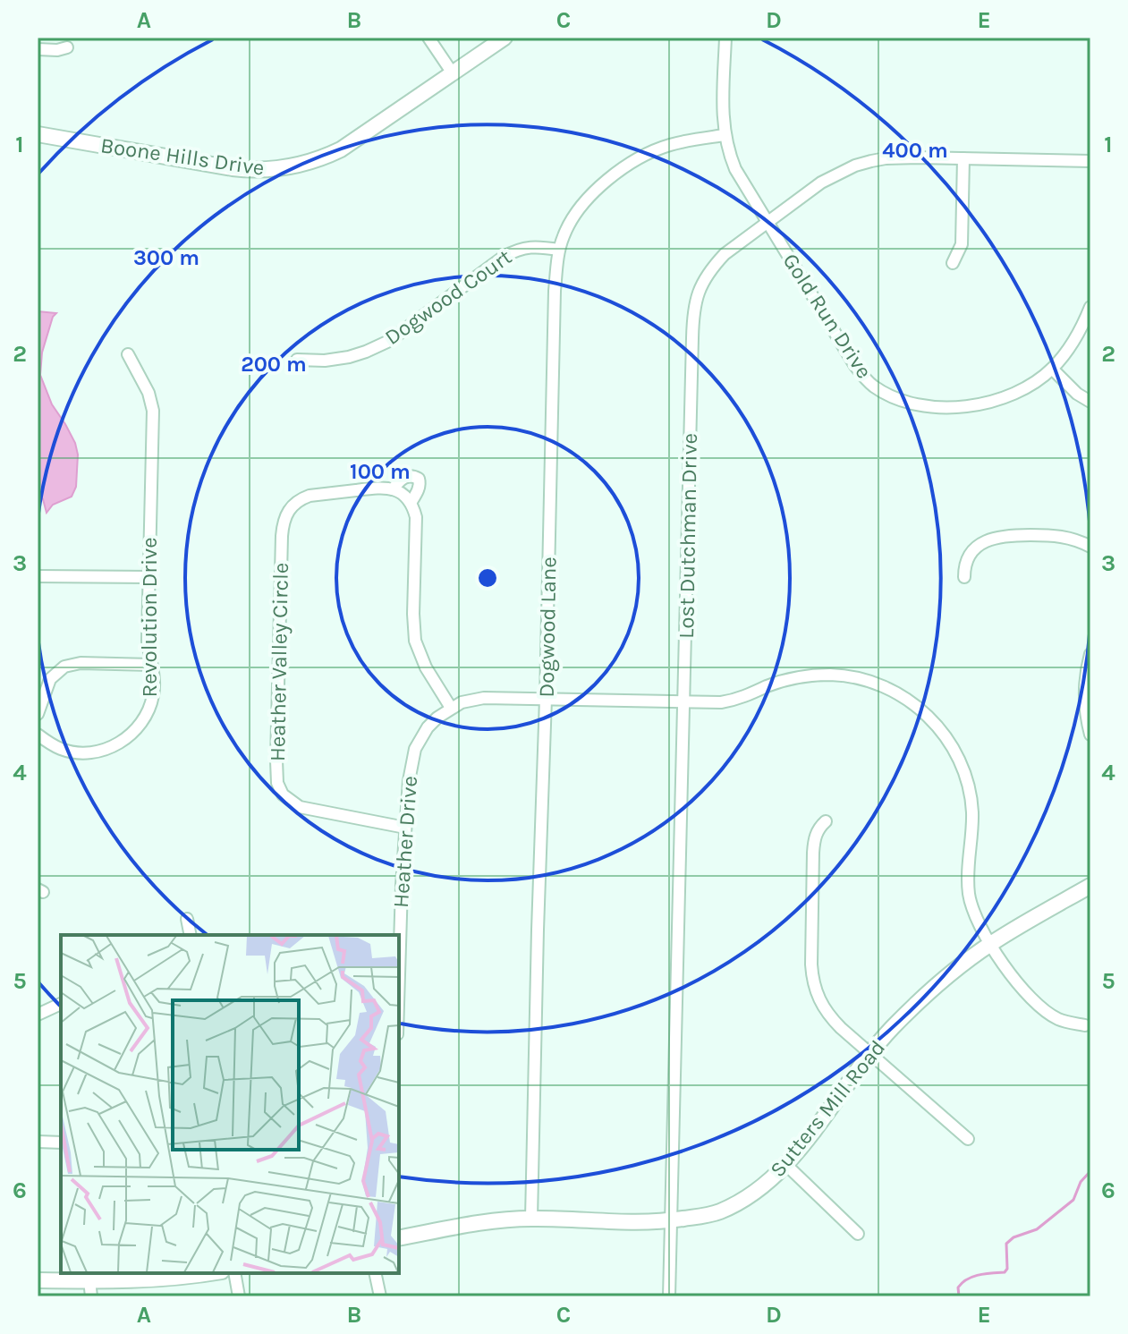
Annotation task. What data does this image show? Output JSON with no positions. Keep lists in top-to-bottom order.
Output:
{
  "streets": {
    "street": [
      "Boone Hills Drive",
      "Dogwood Court",
      "Gold Run Drive",
      "Lost Dutchman Drive",
      "Revolution Drive",
      "Dogwood Lane",
      "Heather Valley Circle",
      "Heather Drive",
      "Sutters Mill Road"
    ]
  },
  "crossings": [
    ["Dogwood Court", "Dogwood Lane"],
    ["Gold Run Drive", "Lost Dutchman Drive"],
    ["Gold Run Drive", "Dogwood Lane"],
    ["Lost Dutchman Drive", "Sutters Mill Road"],
    ["Dogwood Lane", "Sutters Mill Road"],
    ["Heather Valley Circle", "Heather Drive"]
  ],
  "grid": {
    "columns": [
      "A",
      "B",
      "C",
      "D",
      "E"
    ],
    "rows": [
      "1",
      "2",
      "3",
      "4",
      "5",
      "6"
    ]
  },
  "rings": [
    "400 m",
    "300 m",
    "200 m",
    "100 m"
  ]
}
